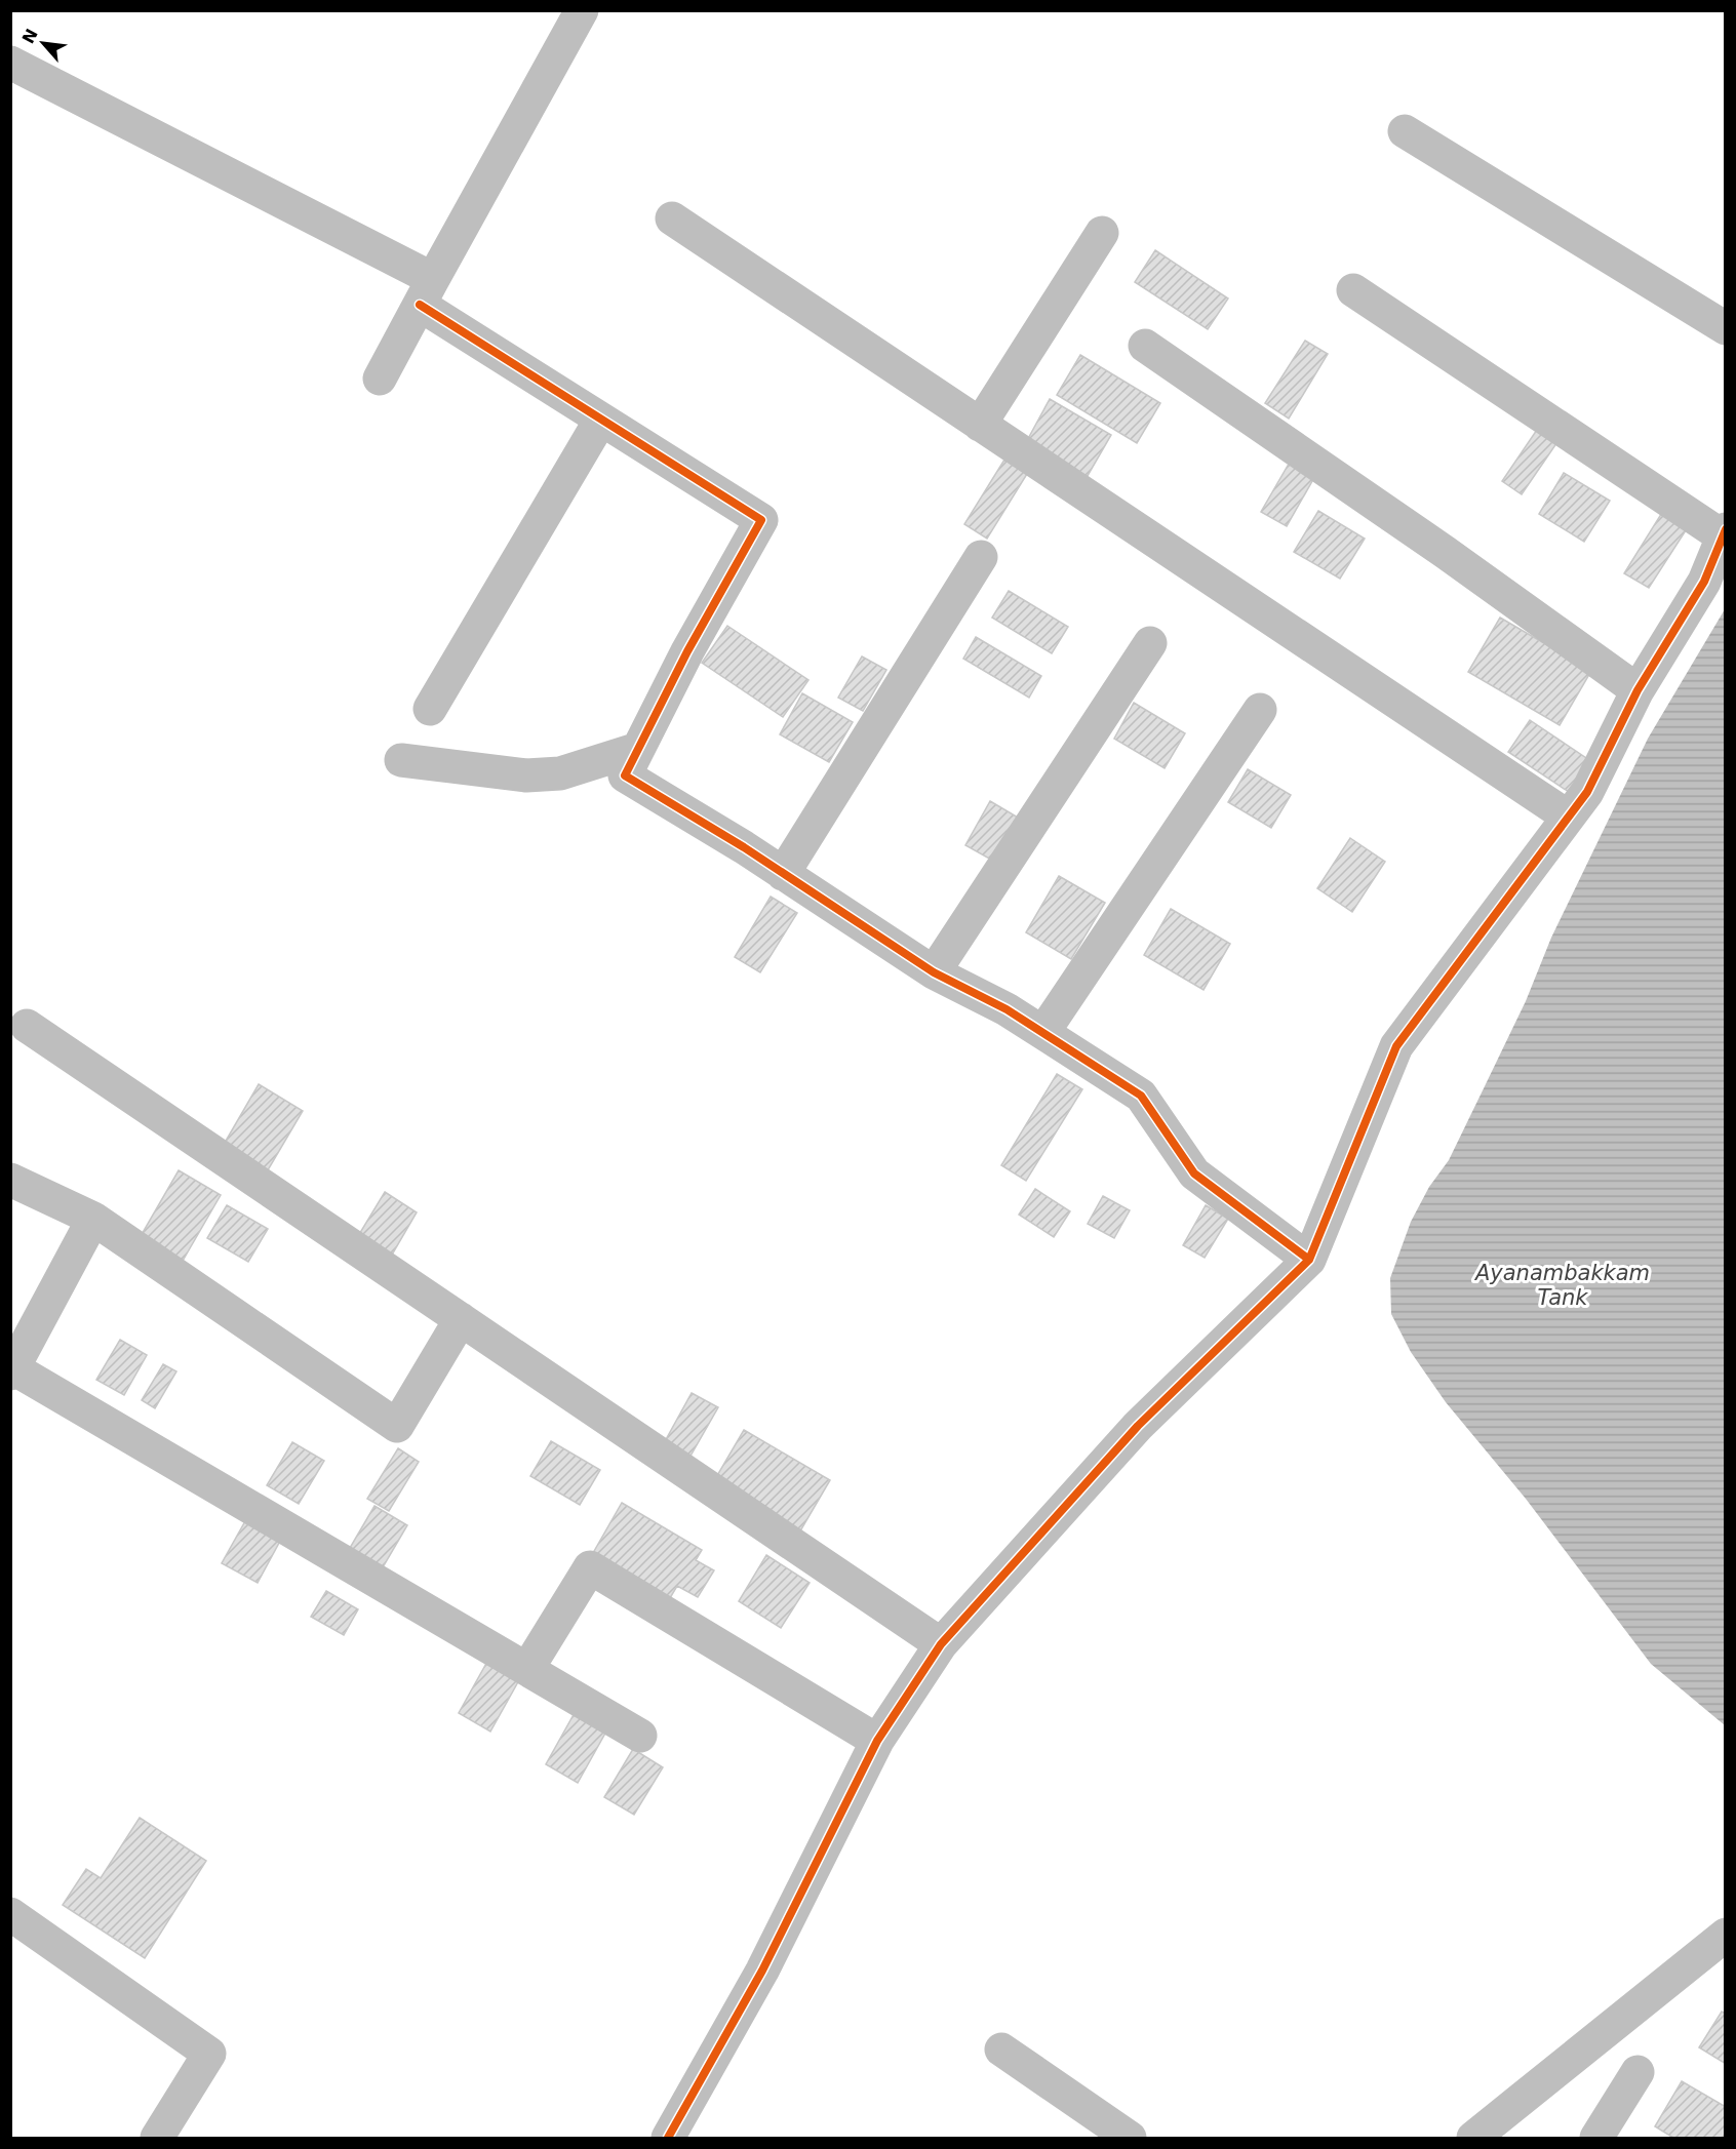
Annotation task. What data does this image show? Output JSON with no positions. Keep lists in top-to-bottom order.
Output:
{
  "water": ["Ayanambakkam Tank"],
  "north": "top left"
}
